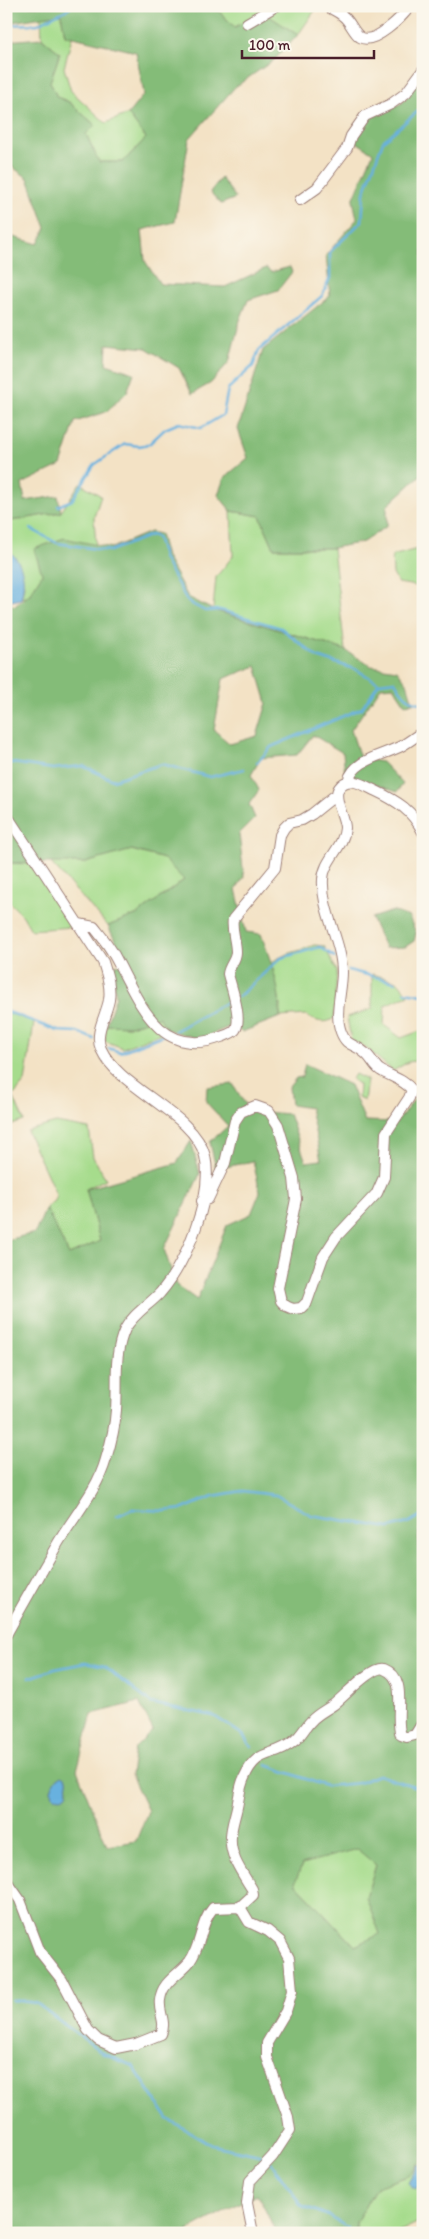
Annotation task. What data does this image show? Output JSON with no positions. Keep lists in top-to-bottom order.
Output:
{
  "scale_bar": "100 m"
}
